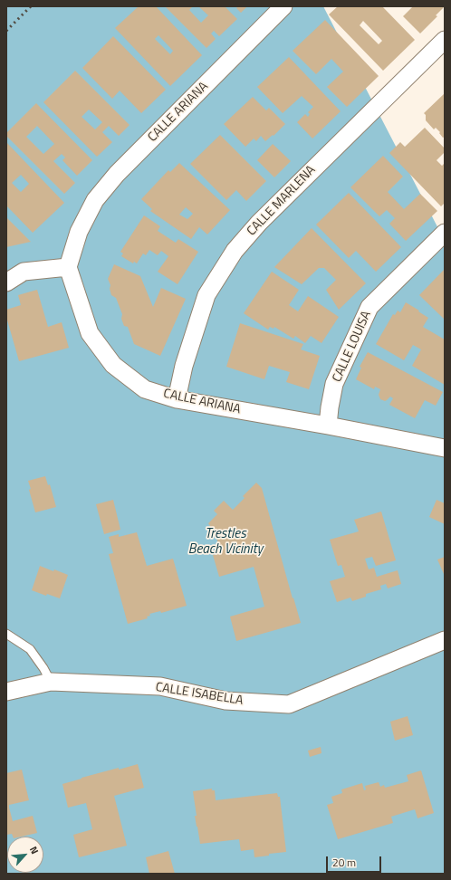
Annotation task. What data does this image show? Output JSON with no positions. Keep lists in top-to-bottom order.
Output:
{
  "streets": {
    "street": [
      "CALLE ARIANA",
      "CALLE MARLENA",
      "CALLE LOUISA",
      "CALLE ISABELLA"
    ]
  },
  "crossings": [
    ["CALLE ARIANA", "CALLE MARLENA"],
    ["CALLE ARIANA", "CALLE LOUISA"]
  ],
  "water": ["Trestles Beach Vicinity"],
  "scale_bar": "20 m",
  "north": "top right"
}
